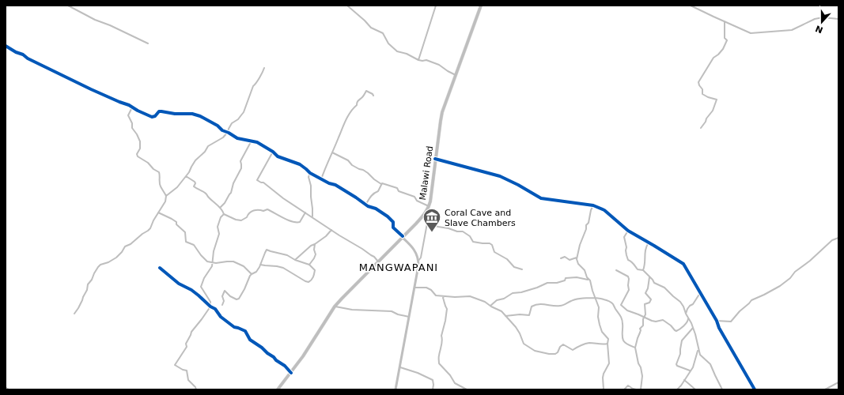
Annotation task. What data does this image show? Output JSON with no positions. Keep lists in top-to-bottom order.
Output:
{
  "streets": {
    "main road": ["Malawi Road"]
  },
  "districts": ["MANGWAPANI"],
  "places": {
    "museum": ["Coral Cave and Slave Chambers"]
  },
  "north": "bottom"
}
